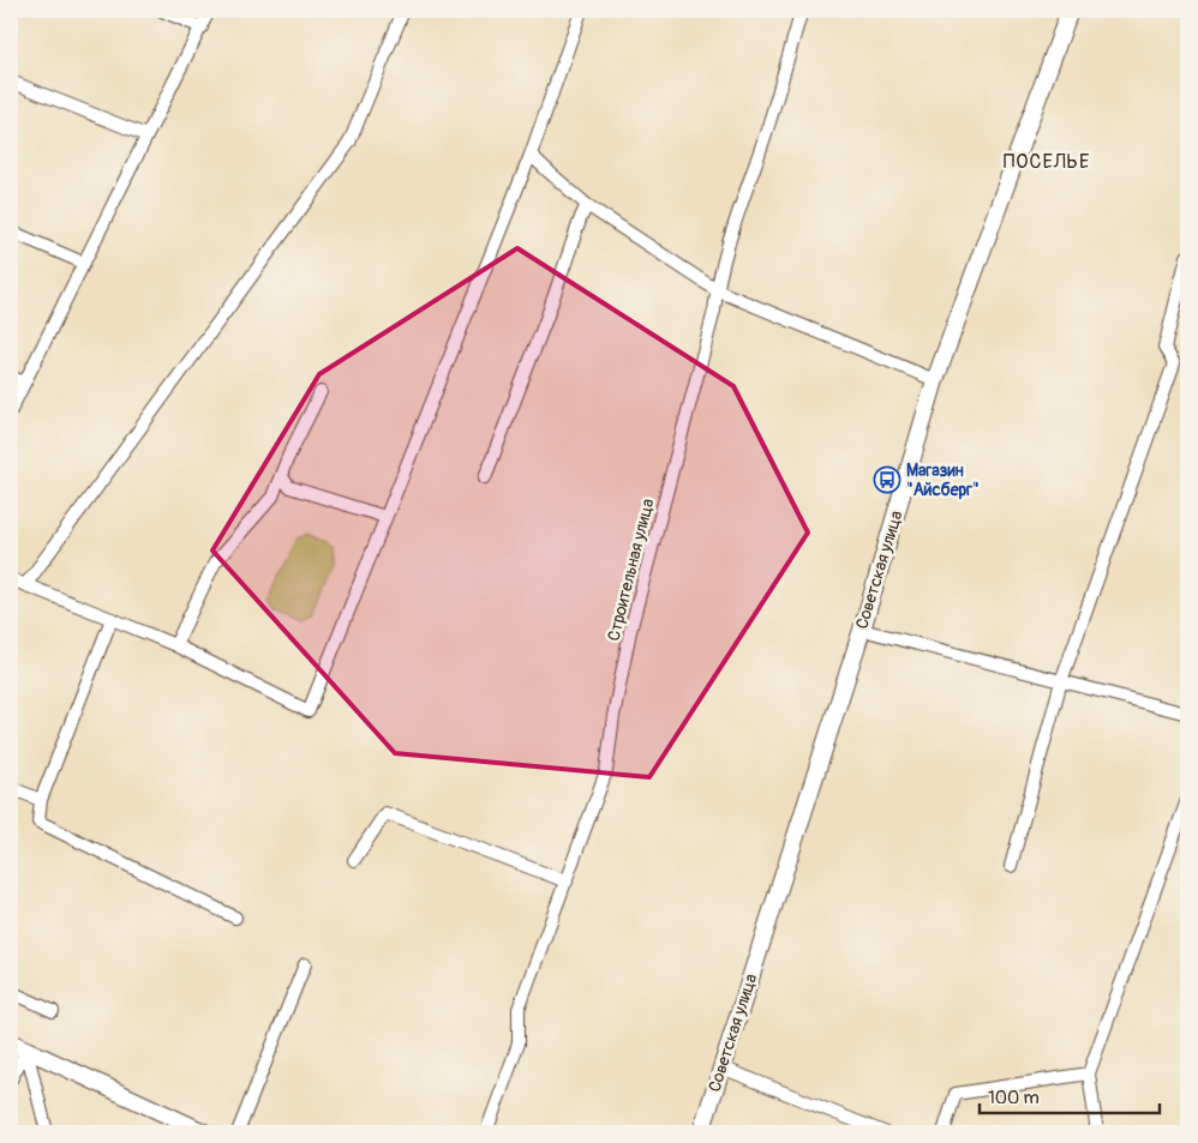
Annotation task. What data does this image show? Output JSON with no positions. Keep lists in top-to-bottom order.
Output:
{
  "streets": {
    "main road": ["Советская улица"],
    "street": ["Строительная улица"]
  },
  "districts": ["ПОСЕЛЬЕ"],
  "places": {
    "bus stop": ["Магазин \"Айсберг\""]
  },
  "scale_bar": "100 m"
}
